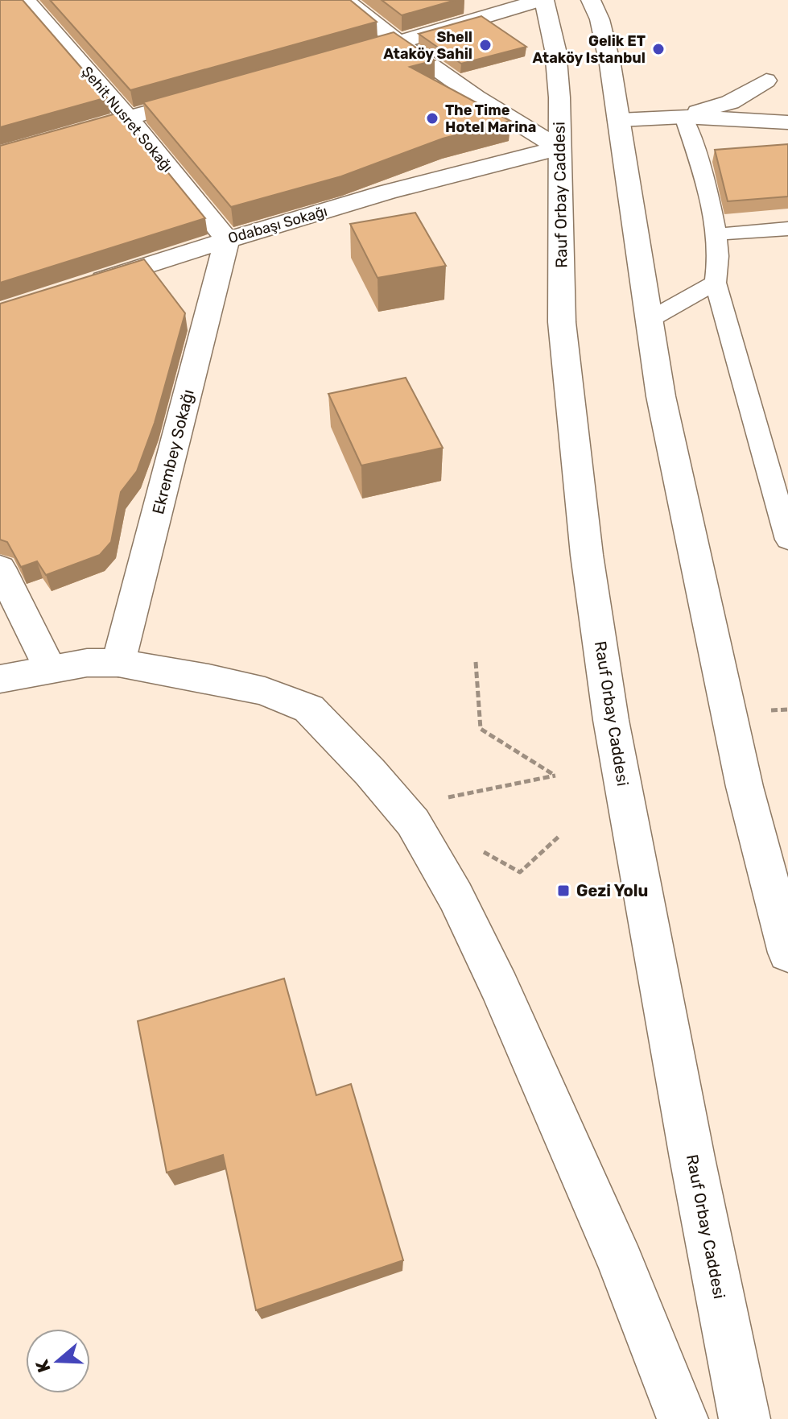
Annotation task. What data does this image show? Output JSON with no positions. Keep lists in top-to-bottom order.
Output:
{
  "streets": {
    "main road": [
      "Şehit Nusret Sokağı",
      "Rauf Orbay Caddesi",
      "Odabaşı Sokağı",
      "Ekrembey Sokağı"
    ]
  },
  "crossings": [
    ["Şehit Nusret Sokağı", "Odabaşı Sokağı"],
    ["Şehit Nusret Sokağı", "Ekrembey Sokağı"],
    ["Rauf Orbay Caddesi", "Odabaşı Sokağı"],
    ["Odabaşı Sokağı", "Ekrembey Sokağı"]
  ],
  "places": {
    "other": ["Shell Ataköy Sahil", "Gelik ET Ataköy Istanbul", "The Time Hotel Marina"],
    "transit": ["Gezi Yolu"]
  },
  "north": "left"
}
